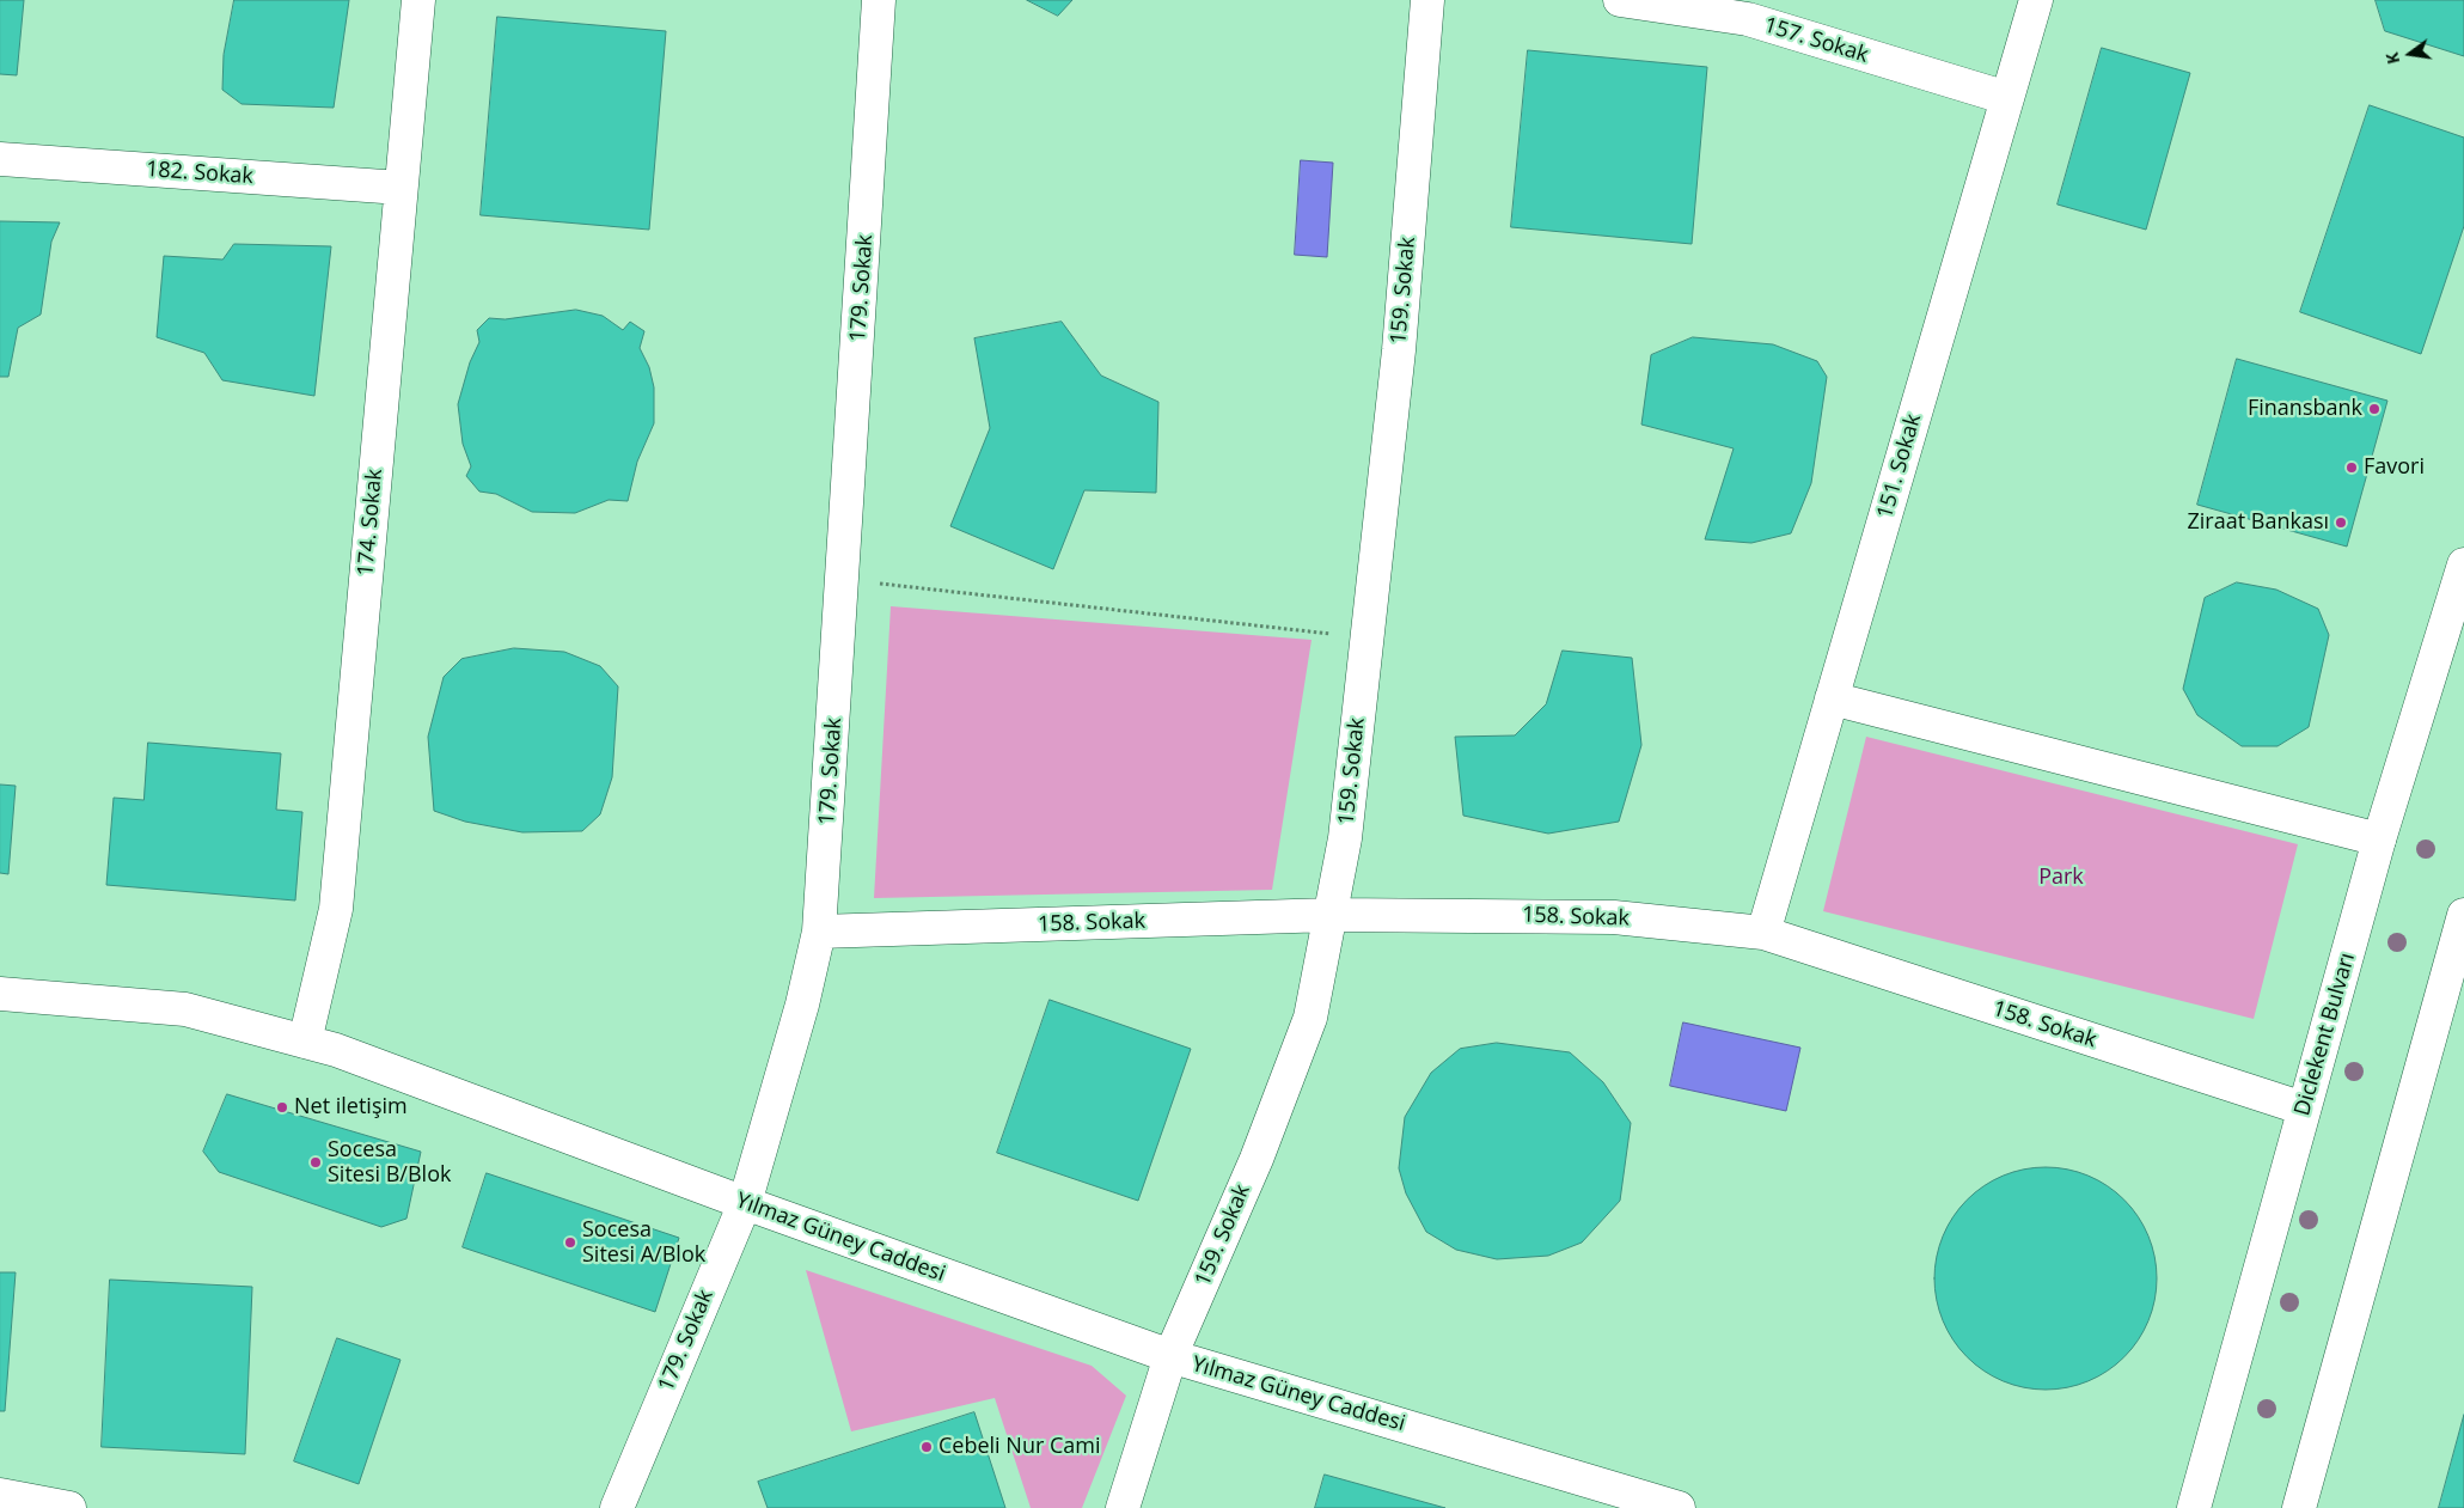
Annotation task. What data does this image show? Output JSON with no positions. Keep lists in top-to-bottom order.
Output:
{
  "streets": {
    "street": [
      "157. Sokak",
      "182. Sokak",
      "179. Sokak",
      "159. Sokak",
      "151. Sokak",
      "174. Sokak",
      "158. Sokak",
      "Diclekent Bulvarı",
      "Yılmaz Güney Caddesi"
    ]
  },
  "crossings": [
    ["157. Sokak", "151. Sokak"],
    ["182. Sokak", "174. Sokak"],
    ["179. Sokak", "158. Sokak"],
    ["179. Sokak", "Yılmaz Güney Caddesi"],
    ["159. Sokak", "158. Sokak"],
    ["159. Sokak", "Yılmaz Güney Caddesi"],
    ["151. Sokak", "158. Sokak"],
    ["174. Sokak", "Yılmaz Güney Caddesi"],
    ["158. Sokak", "Diclekent Bulvarı"]
  ],
  "parks": ["Park"],
  "places": [
    "Finansbank",
    "Favori",
    "Ziraat Bankası",
    "Net iletişim",
    "Socesa Sitesi B/Blok",
    "Socesa Sitesi A/Blok",
    "Cebeli Nur Cami"
  ],
  "north": "left"
}
